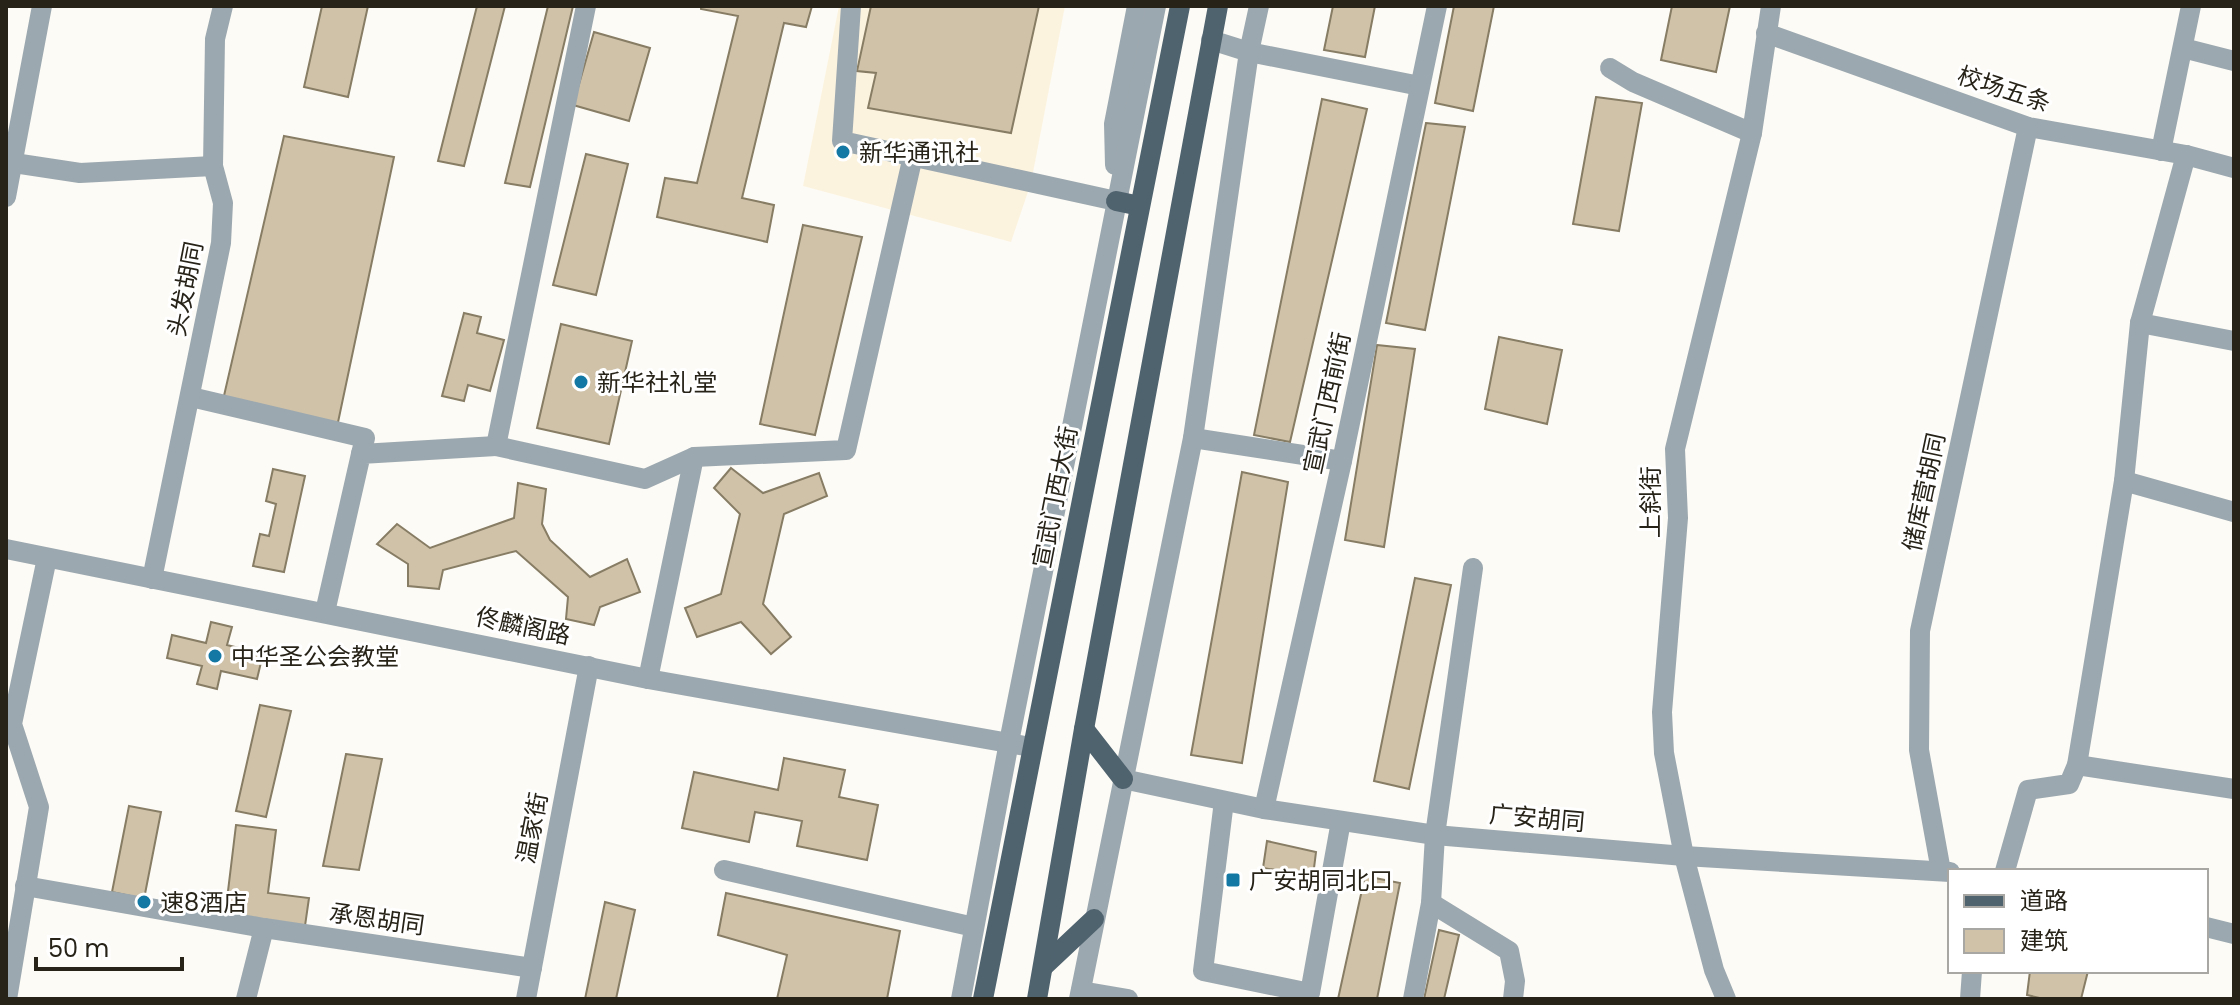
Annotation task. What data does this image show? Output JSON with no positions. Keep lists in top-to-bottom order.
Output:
{
  "streets": {
    "main road": ["宣武门西大街"],
    "street": [
      "校场五条",
      "头发胡同",
      "宣武门西前街",
      "储库营胡同",
      "上斜街",
      "佟麟阁路",
      "广安胡同",
      "温家街",
      "承恩胡同"
    ]
  },
  "crossings": [
    ["校场五条", "储库营胡同"],
    ["校场五条", "上斜街"],
    ["头发胡同", "佟麟阁路"],
    ["宣武门西前街", "广安胡同"],
    ["储库营胡同", "广安胡同"],
    ["宣武门西大街", "佟麟阁路"],
    ["上斜街", "广安胡同"],
    ["佟麟阁路", "温家街"],
    ["温家街", "承恩胡同"]
  ],
  "places": {
    "other": [
      "新华通讯社",
      "新华社礼堂",
      "中华圣公会教堂",
      "速8酒店"
    ],
    "transit": ["广安胡同北口"]
  },
  "legend": ["道路", "建筑"],
  "scale_bar": "50 m"
}
